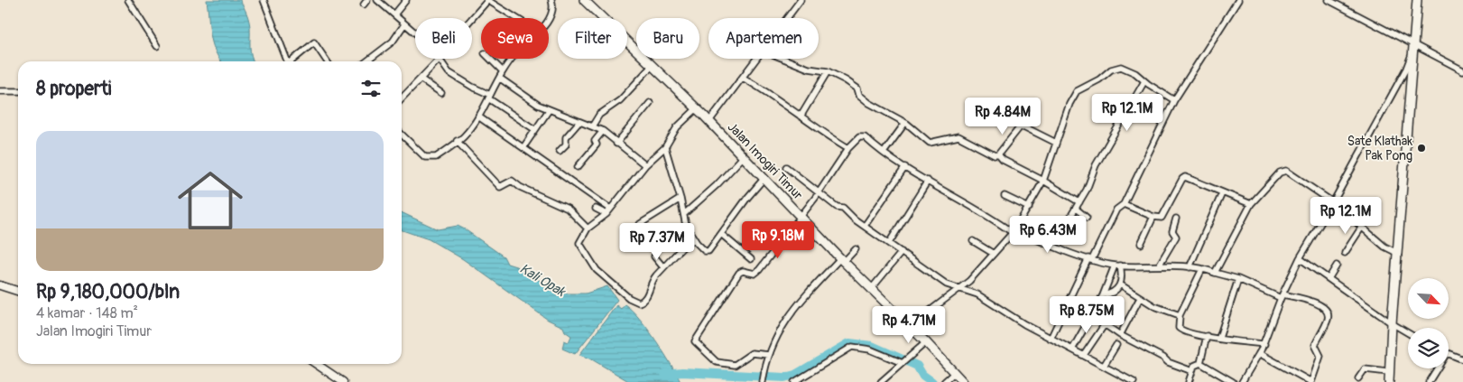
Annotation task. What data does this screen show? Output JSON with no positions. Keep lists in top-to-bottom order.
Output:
{
  "streets": {
    "main road": ["Jalan Imogiri Timur"]
  },
  "water": ["Kali Opak"],
  "places": ["Sate Klathak Pak Pong"],
  "north": "bottom right",
  "page": {
    "chip": [
      "Beli",
      "Sewa",
      "Filter",
      "Baru",
      "Apartemen"
    ],
    "heading": "8 properti",
    "price": [
      "Rp 12.1M",
      "Rp 4.84M",
      "Rp 12.1M",
      "Rp 6.43M",
      "Rp 9.18M",
      "Rp 7.37M",
      "Rp 8.75M",
      "Rp 4.71M"
    ],
    "list": [
      {
        "name": "Rp 9,180,000/bln",
        "note": "4 kamar · 148 m² · Jalan Imogiri Timur"
      }
    ]
  }
}
